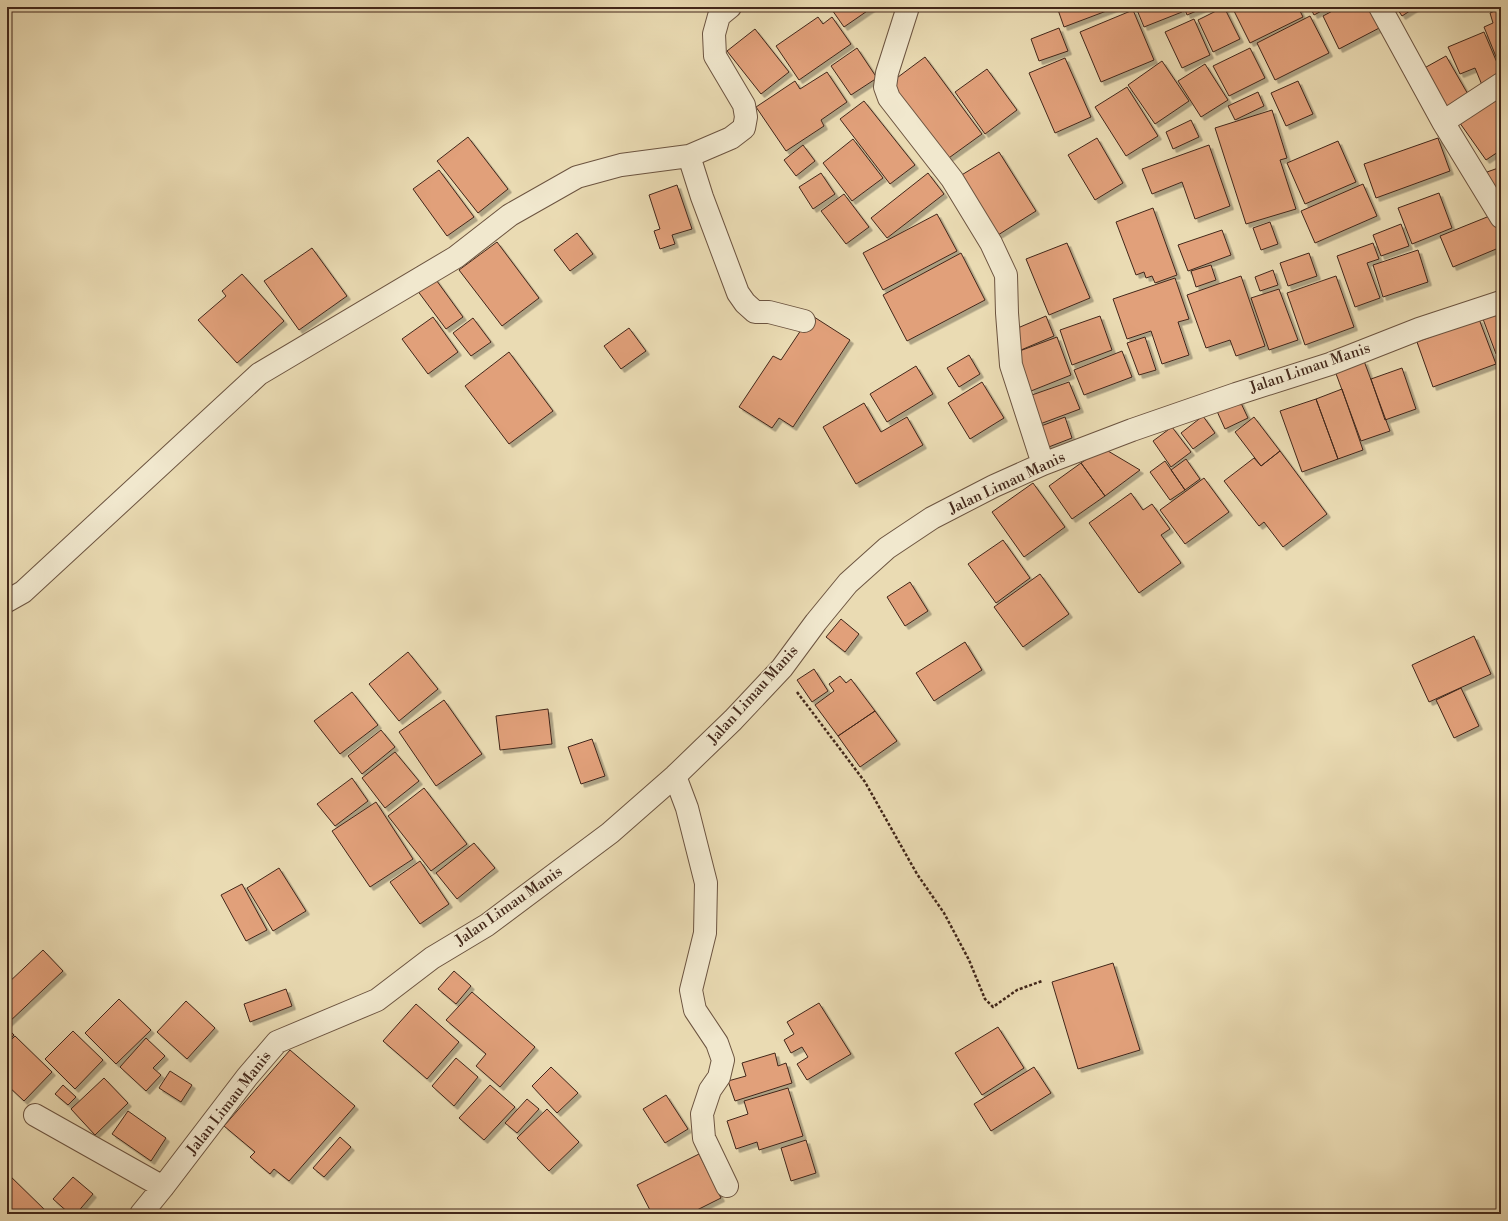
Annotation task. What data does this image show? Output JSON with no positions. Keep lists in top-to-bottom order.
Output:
{
  "streets": {
    "street": ["Jalan Limau Manis"]
  }
}
